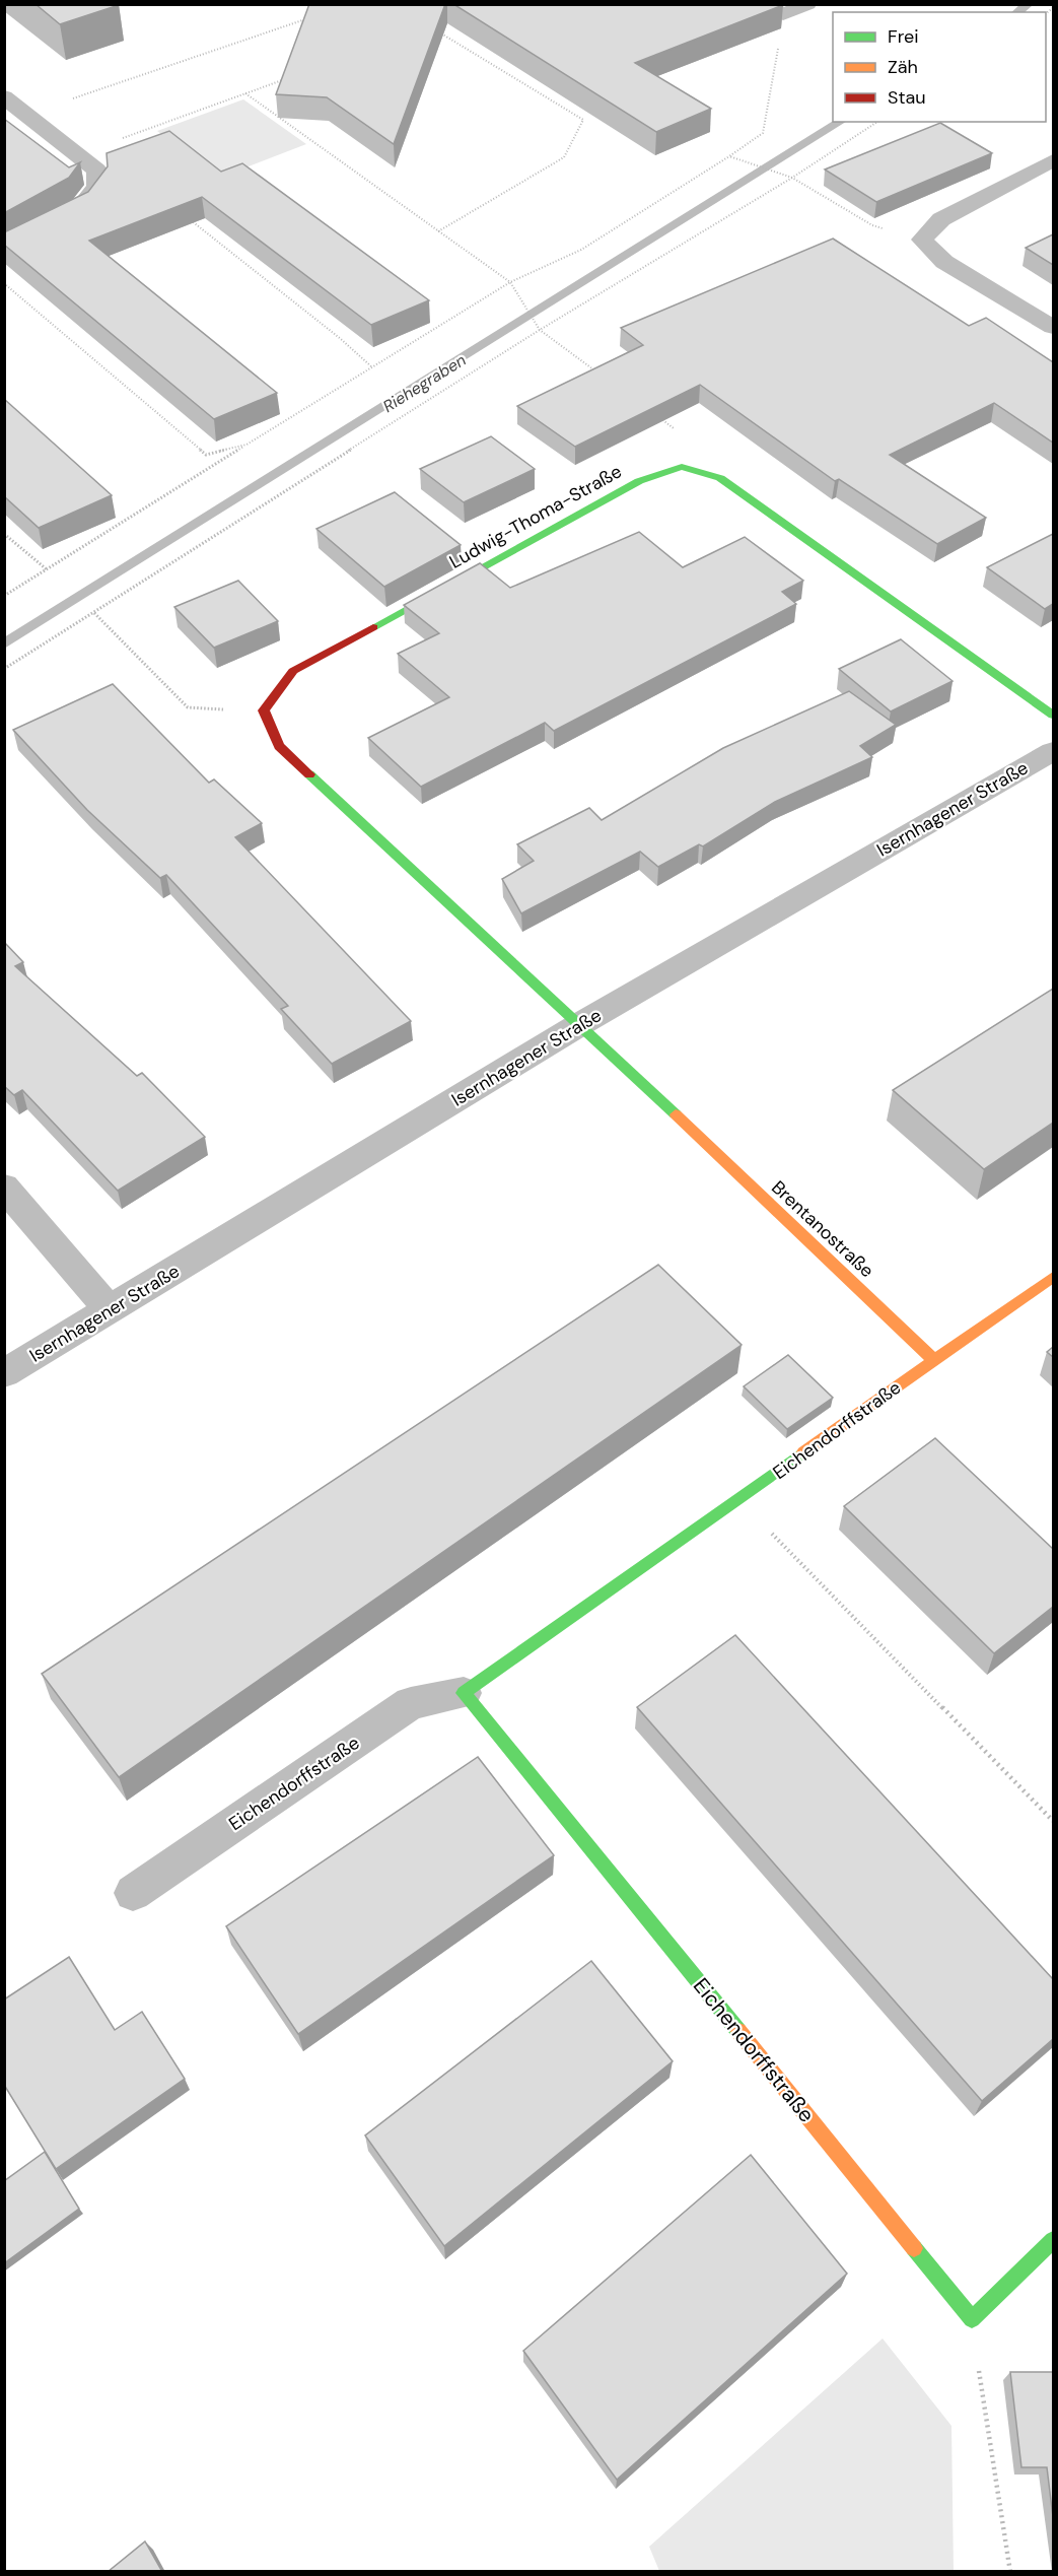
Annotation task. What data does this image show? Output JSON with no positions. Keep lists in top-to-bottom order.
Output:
{
  "streets": {
    "street": [
      "Ludwig-Thoma-Straße",
      "Isernhagener Straße",
      "Brentanostraße",
      "Eichendorffstraße"
    ]
  },
  "crossings": [
    ["Isernhagener Straße", "Brentanostraße"],
    ["Brentanostraße", "Eichendorffstraße"]
  ],
  "water": ["Riehegraben"],
  "legend": ["Frei", "Zäh", "Stau"]
}
